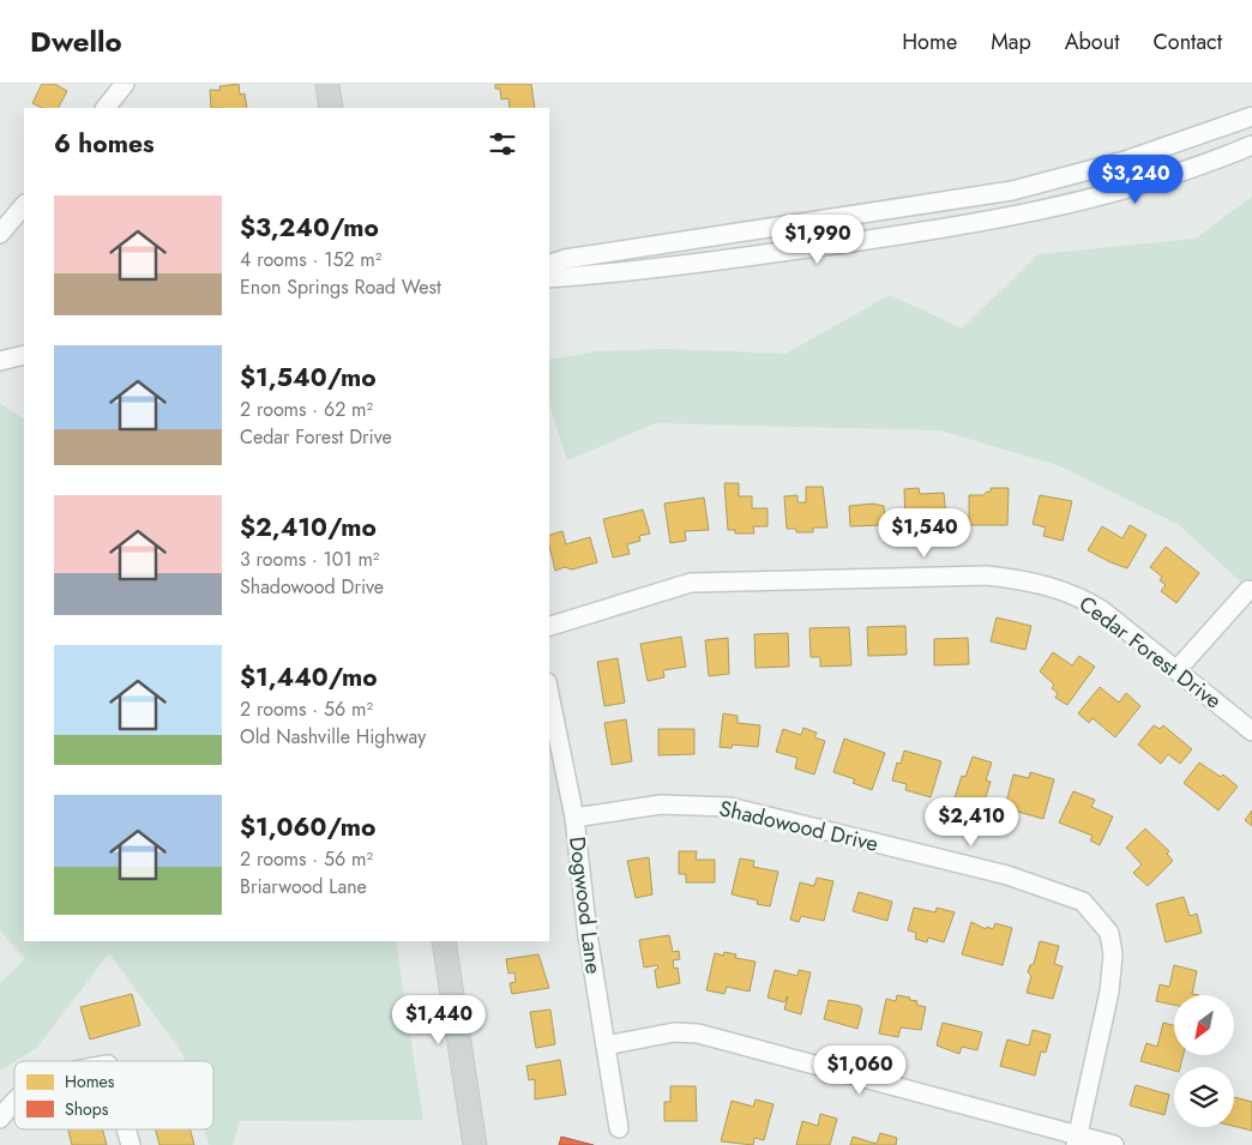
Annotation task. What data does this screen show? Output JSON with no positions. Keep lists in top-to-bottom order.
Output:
{
  "streets": {
    "street": ["Cedar Forest Drive", "Shadowood Drive", "Dogwood Lane"]
  },
  "crossings": [
    ["Shadowood Drive", "Dogwood Lane"]
  ],
  "legend": ["Homes", "Shops"],
  "north": "bottom left",
  "page": {
    "header": "Dwello",
    "nav": [
      "Home",
      "Map",
      "About",
      "Contact"
    ],
    "heading": "6 homes",
    "price": [
      "$3,240",
      "$1,990",
      "$1,540",
      "$2,410",
      "$1,440",
      "$1,060"
    ],
    "list": [
      {
        "name": "$3,240/mo",
        "note": "4 rooms · 152 m² · Enon Springs Road West"
      },
      {
        "name": "$1,540/mo",
        "note": "2 rooms · 62 m² · Cedar Forest Drive"
      },
      {
        "name": "$2,410/mo",
        "note": "3 rooms · 101 m² · Shadowood Drive"
      },
      {
        "name": "$1,440/mo",
        "note": "2 rooms · 56 m² · Old Nashville Highway"
      },
      {
        "name": "$1,060/mo",
        "note": "2 rooms · 56 m² · Briarwood Lane"
      }
    ]
  }
}
